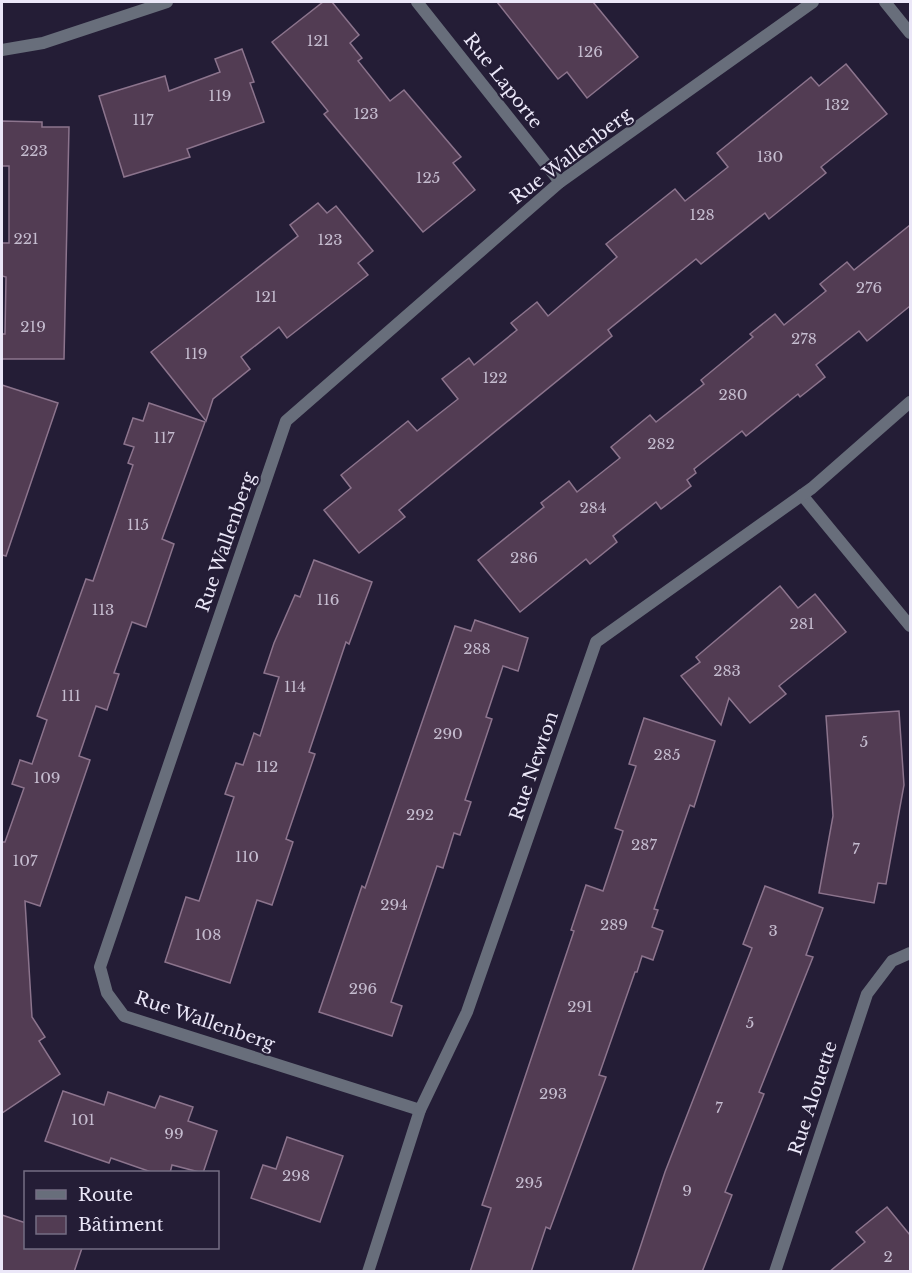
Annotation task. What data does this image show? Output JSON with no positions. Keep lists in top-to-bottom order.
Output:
{
  "streets": {
    "street": [
      "Rue Laporte",
      "Rue Wallenberg",
      "Rue Newton",
      "Rue Alouette"
    ]
  },
  "crossings": [
    ["Rue Laporte", "Rue Wallenberg"],
    ["Rue Wallenberg", "Rue Newton"]
  ],
  "house_numbers": [
    "121",
    "126",
    "119",
    "132",
    "123",
    "117",
    "223",
    "130",
    "125",
    "128",
    "221",
    "123",
    "276",
    "121",
    "219",
    "278",
    "119",
    "122",
    "280",
    "117",
    "282",
    "284",
    "115",
    "286",
    "116",
    "113",
    "281",
    "288",
    "283",
    "114",
    "111",
    "290",
    "5",
    "285",
    "112",
    "109",
    "292",
    "287",
    "7",
    "110",
    "107",
    "294",
    "289",
    "3",
    "108",
    "296",
    "291",
    "5",
    "293",
    "7",
    "101",
    "99",
    "298",
    "295",
    "9",
    "2"
  ],
  "legend": ["Route", "Bâtiment"]
}
